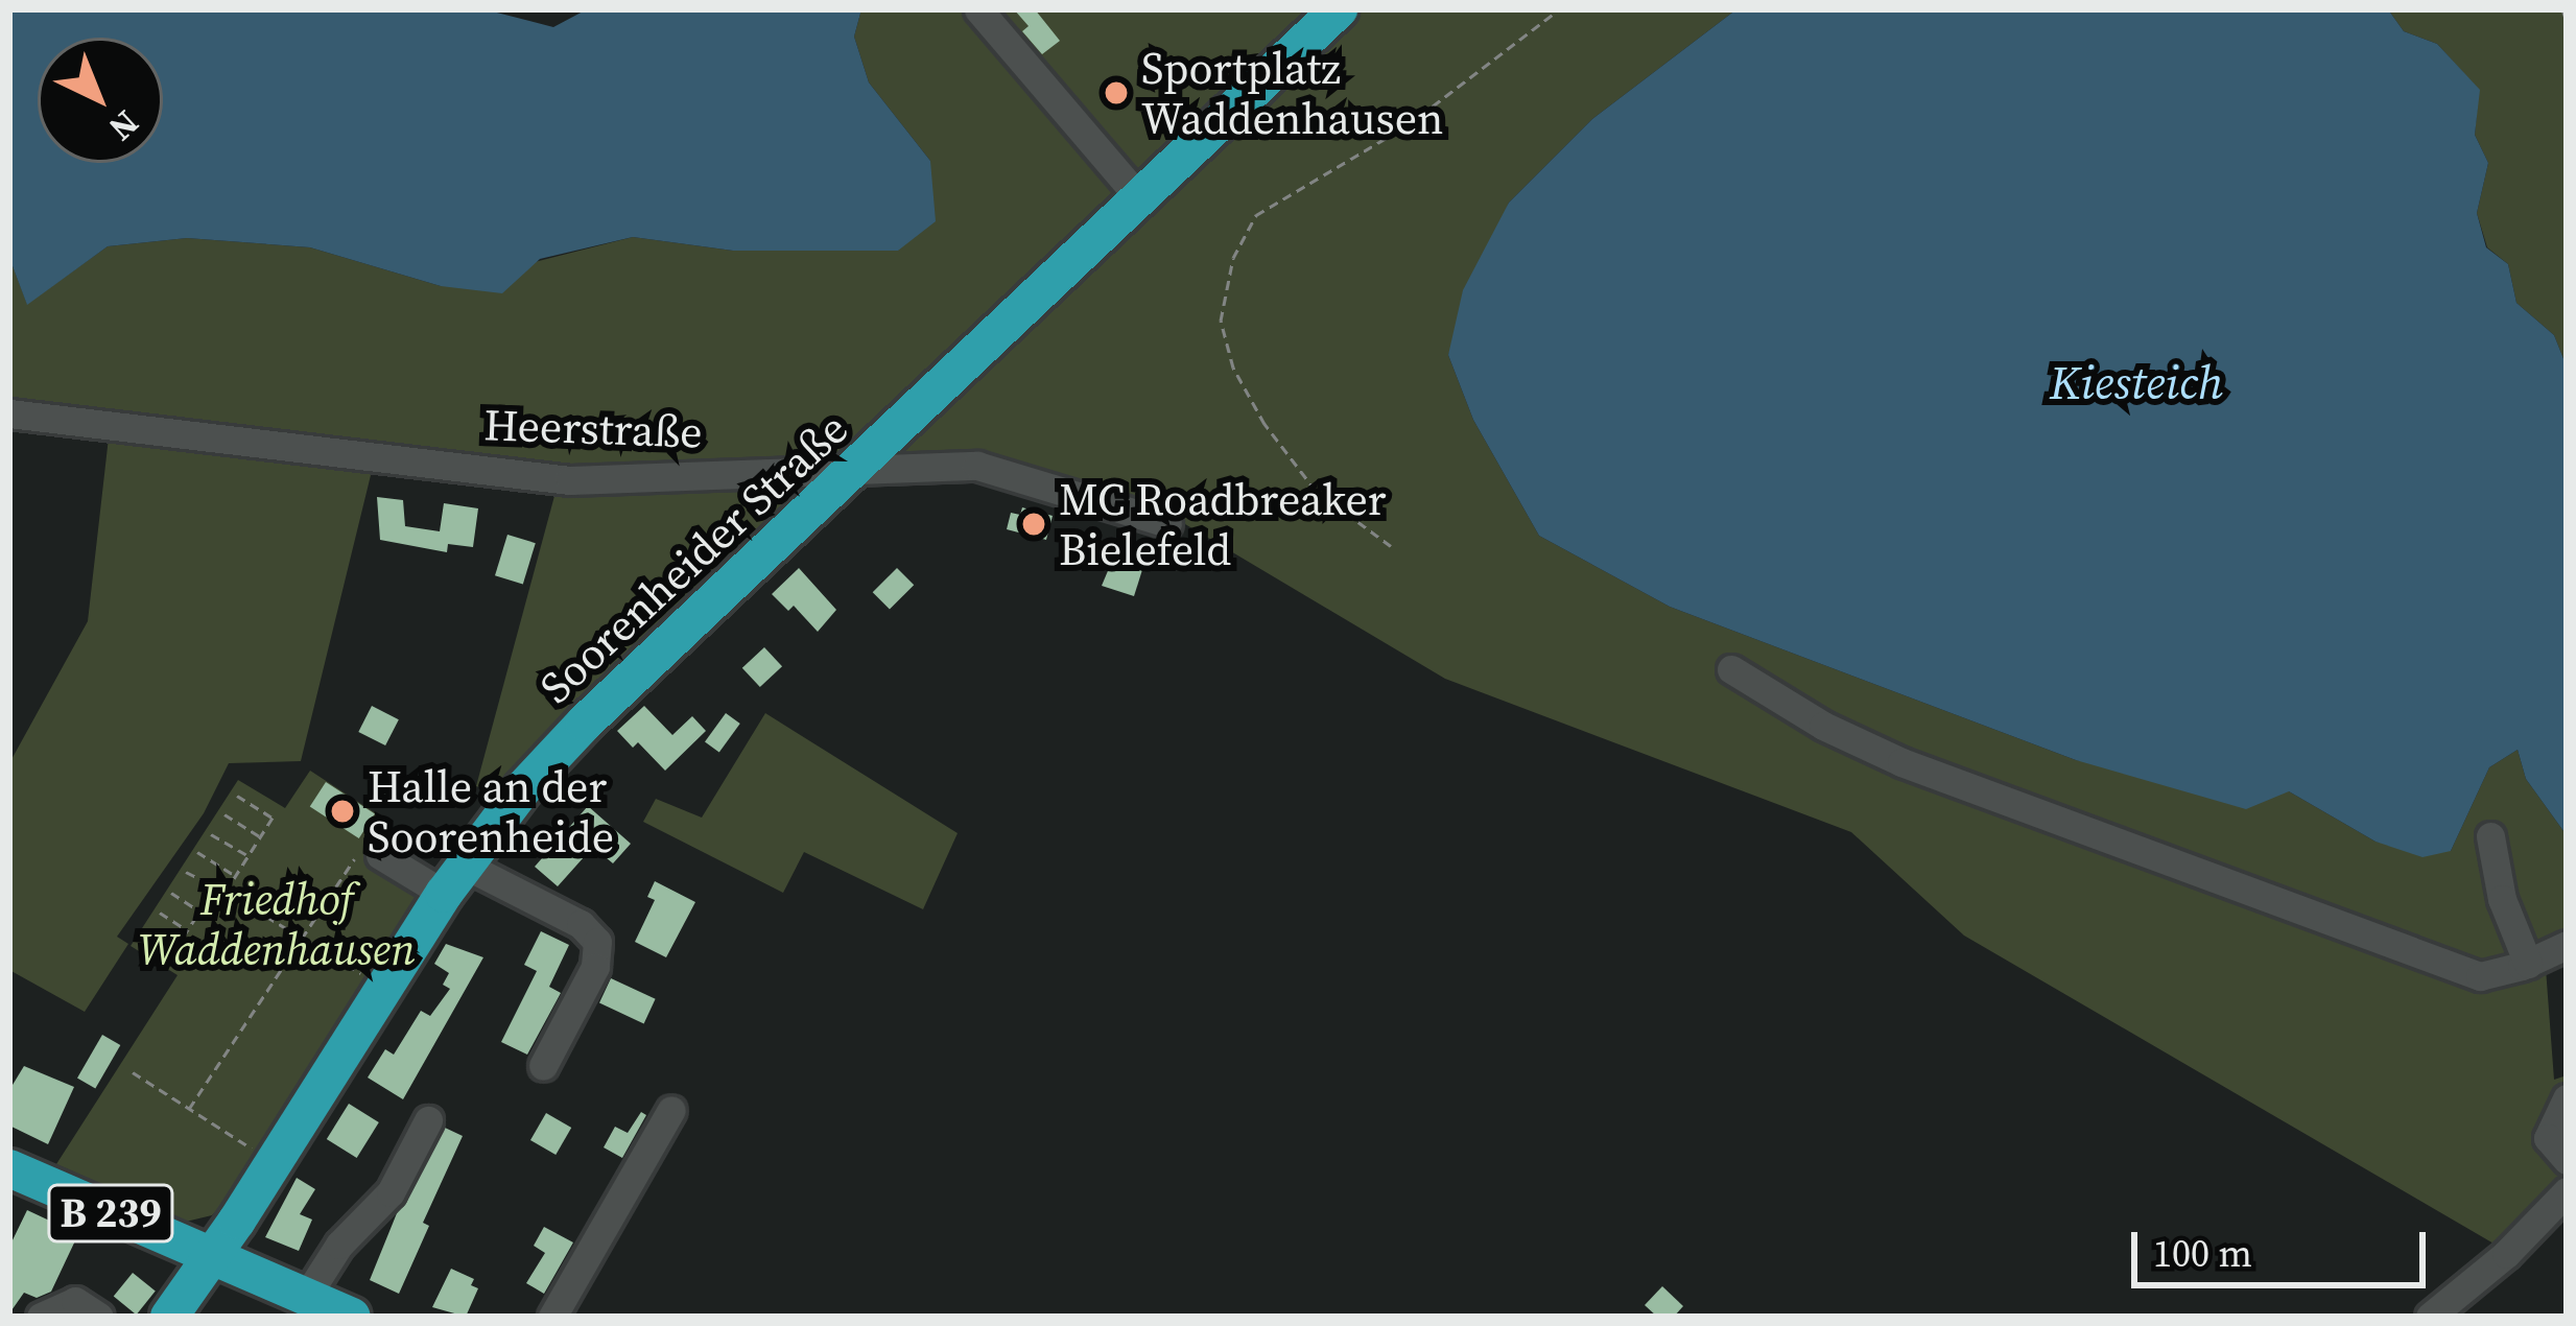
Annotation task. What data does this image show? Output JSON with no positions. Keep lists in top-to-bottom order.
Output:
{
  "streets": {
    "main road": ["Soorenheider Straße", "B 239"],
    "street": ["Heerstraße"]
  },
  "crossings": [
    ["Heerstraße", "Soorenheider Straße"],
    ["Soorenheider Straße", "B 239"]
  ],
  "water": ["Kiesteich"],
  "parks": ["Friedhof Waddenhausen"],
  "places": ["Sportplatz Waddenhausen", "MC Roadbreaker Bielefeld", "Halle an der Soorenheide"],
  "scale_bar": "100 m",
  "north": "bottom right"
}
